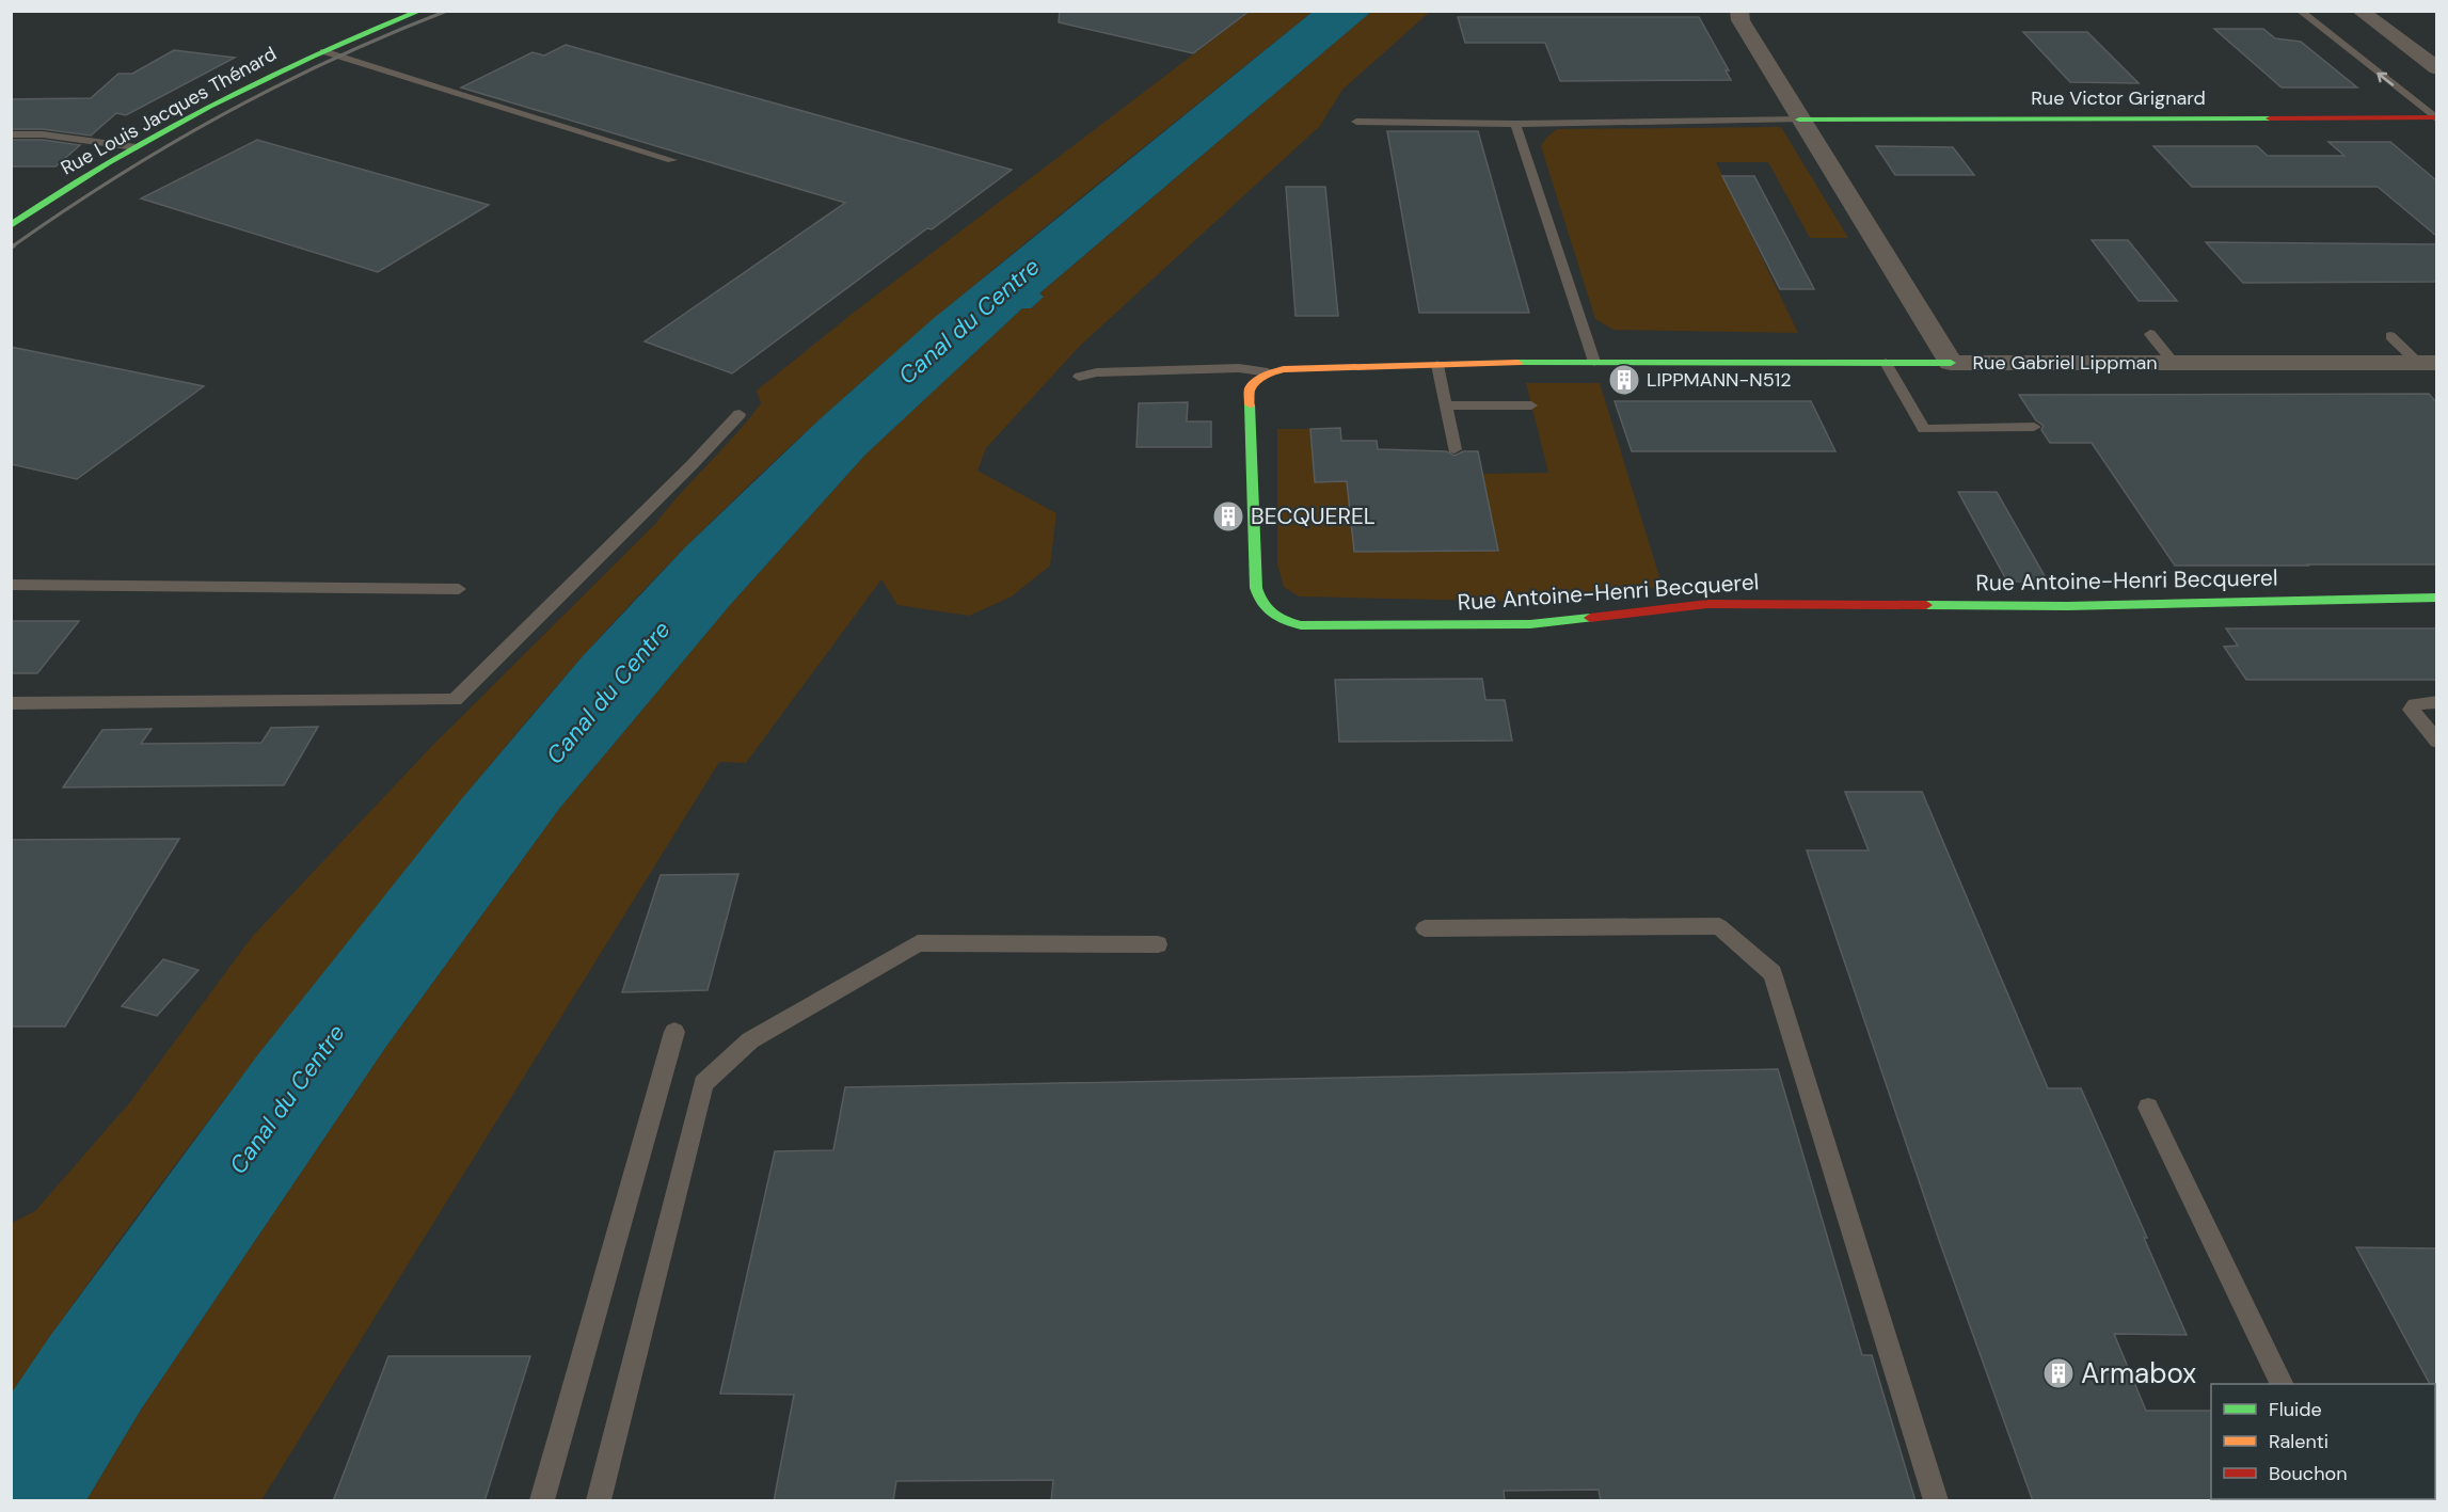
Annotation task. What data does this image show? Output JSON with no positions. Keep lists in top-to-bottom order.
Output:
{
  "streets": {
    "street": [
      "Rue Victor Grignard",
      "Rue Louis Jacques Thénard",
      "Rue Gabriel Lippman",
      "Rue Antoine-Henri Becquerel"
    ]
  },
  "crossings": [
    ["Rue Victor Grignard", "Rue Gabriel Lippman"]
  ],
  "water": ["Canal du Centre"],
  "places": {
    "building": ["LIPPMANN-N512", "BECQUEREL", "Armabox"]
  },
  "legend": ["Fluide", "Ralenti", "Bouchon"]
}
